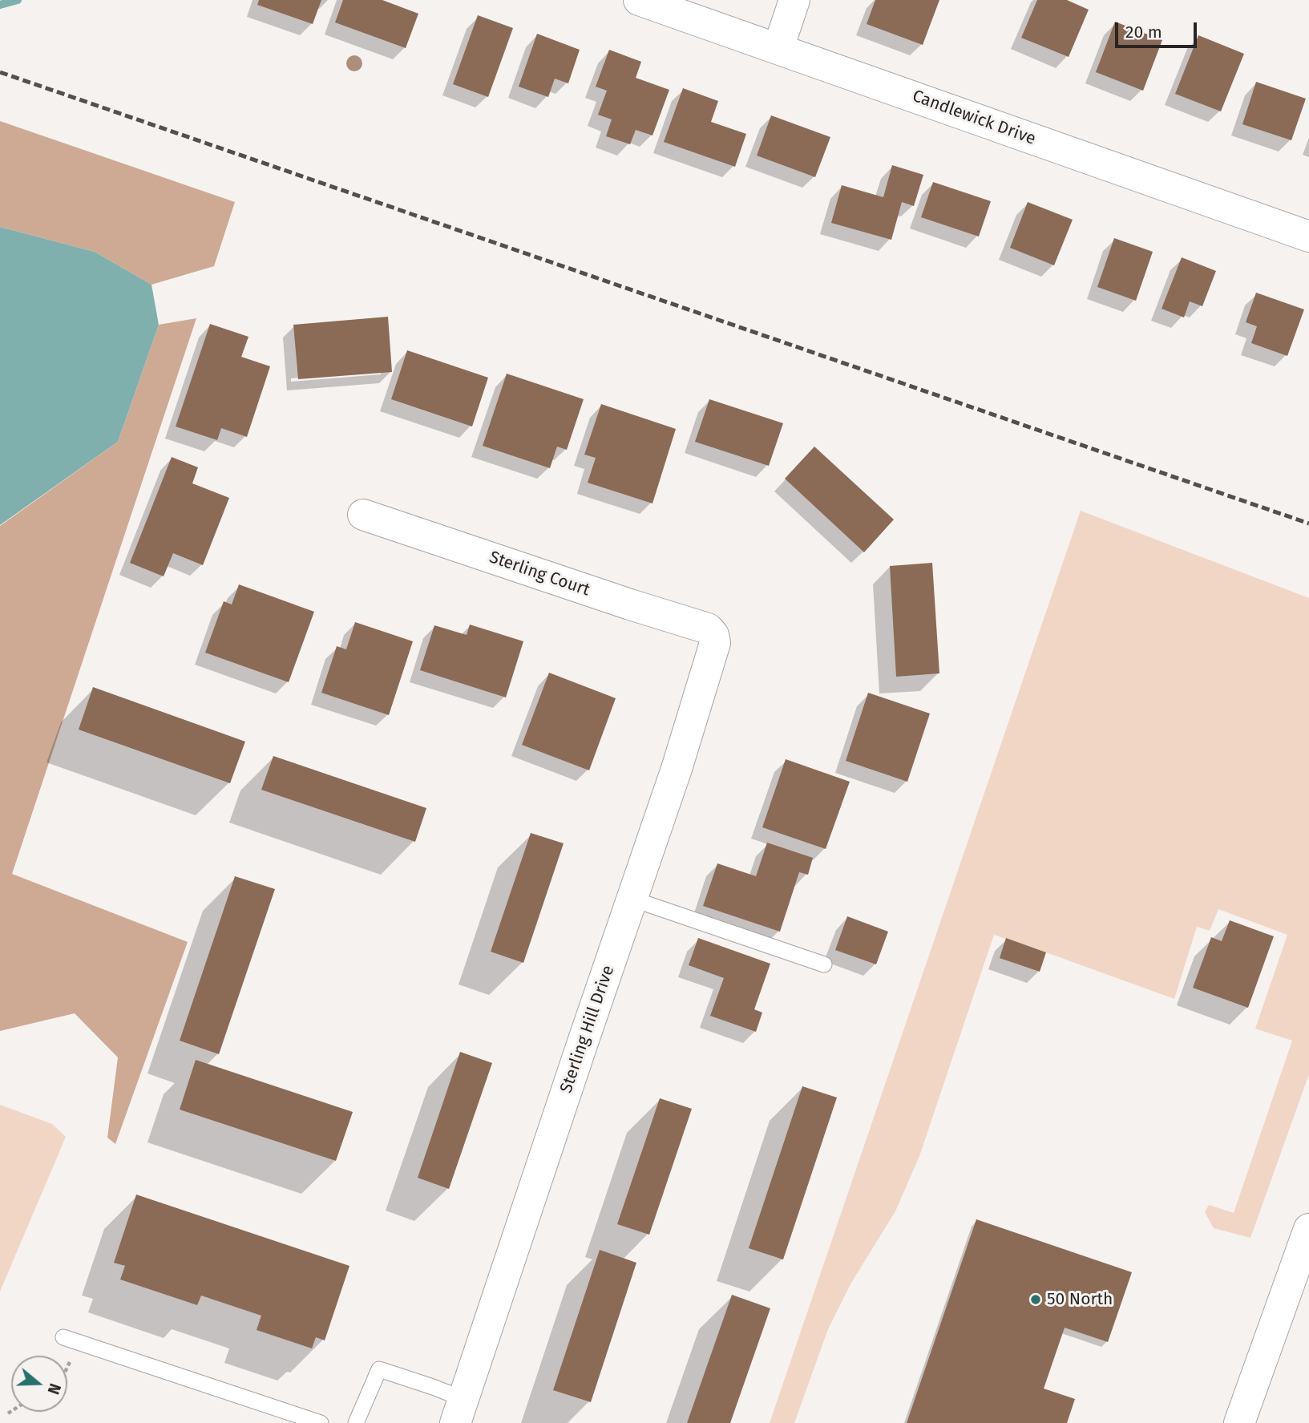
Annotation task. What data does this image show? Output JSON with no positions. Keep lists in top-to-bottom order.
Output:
{
  "streets": {
    "street": ["Candlewick Drive", "Sterling Court", "Sterling Hill Drive"]
  },
  "crossings": [
    ["Sterling Court", "Sterling Hill Drive"]
  ],
  "places": ["50 North"],
  "scale_bar": "20 m",
  "north": "right"
}
